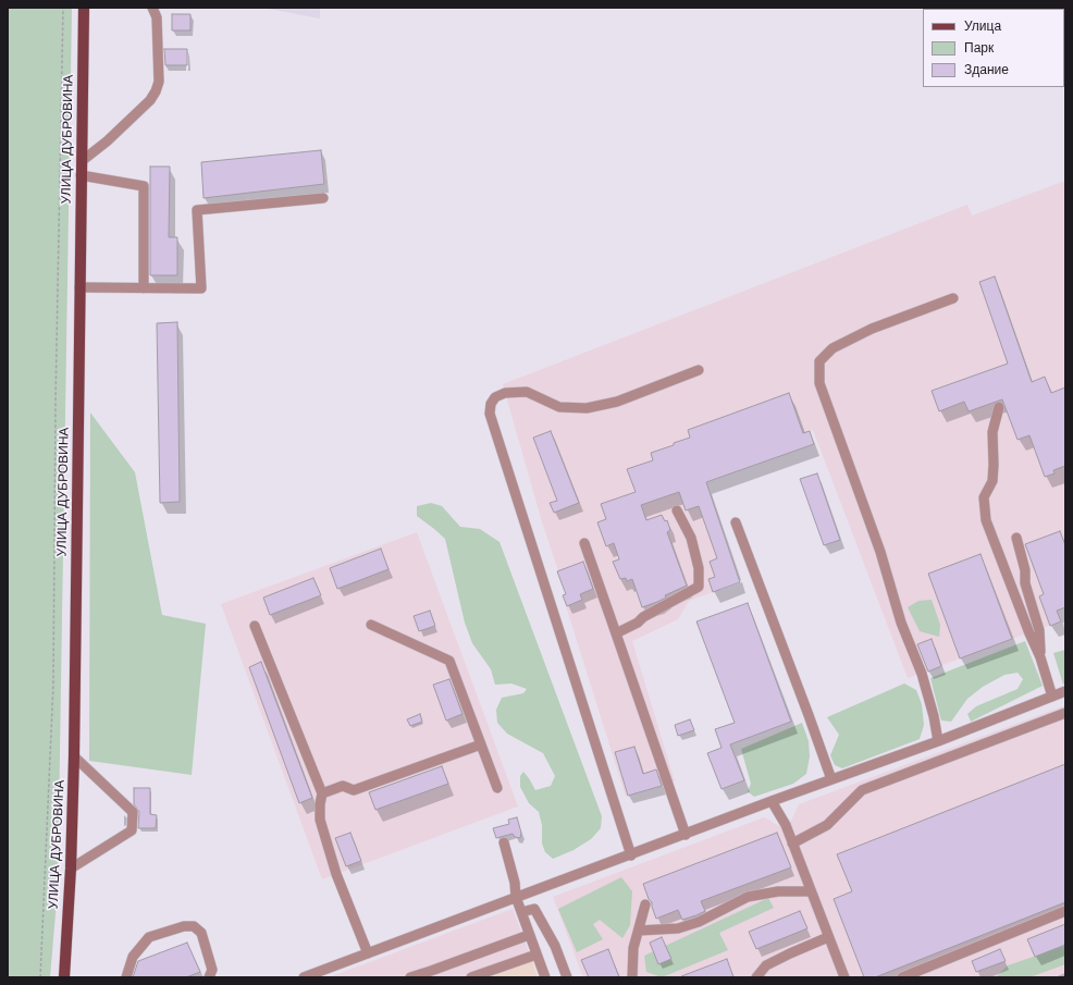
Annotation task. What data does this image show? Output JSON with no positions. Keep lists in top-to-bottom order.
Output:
{
  "streets": {
    "main road": ["УЛИЦА ДУБРОВИНА"]
  },
  "legend": ["Улица", "Парк", "Здание"]
}
